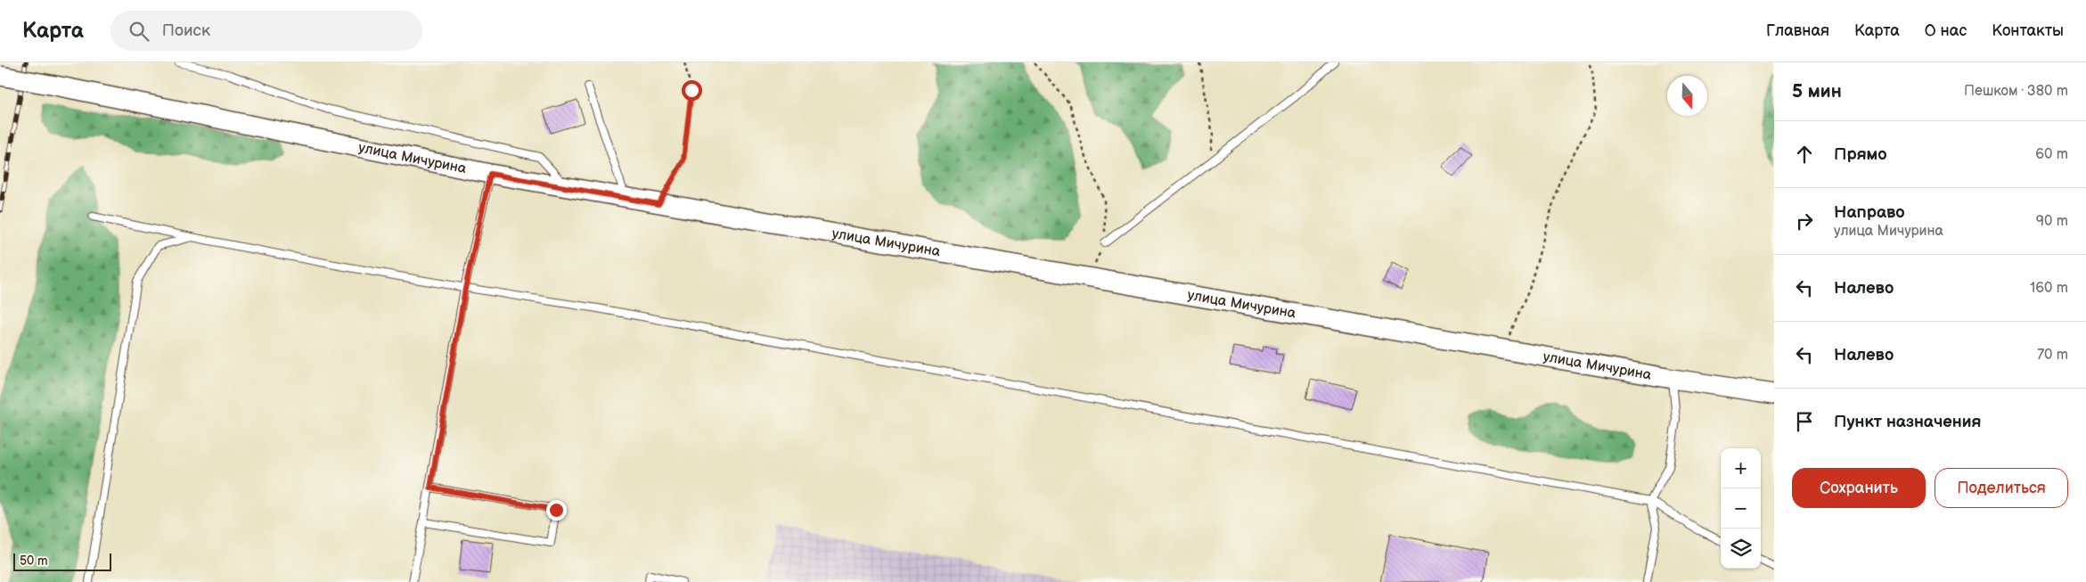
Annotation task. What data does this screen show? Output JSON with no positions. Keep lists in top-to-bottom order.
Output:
{
  "streets": {
    "main road": ["улица Мичурина"]
  },
  "scale_bar": "50 m",
  "north": "bottom",
  "page": {
    "header": "Карта",
    "search": "Поиск",
    "nav": [
      "Главная",
      "Карта",
      "О нас",
      "Контакты"
    ],
    "heading": ["5 мин", "Пешком · 380 m"],
    "list": [
      ["Прямо", "60 m"],
      ["Направо", "улица Мичурина", "90 m"],
      ["Налево", "160 m"],
      ["Налево", "70 m"],
      "Пункт назначения"
    ],
    "map_buttons": ["+", "−"],
    "buttons": ["Сохранить", "Поделиться"],
    "scale": "50 m"
  }
}
